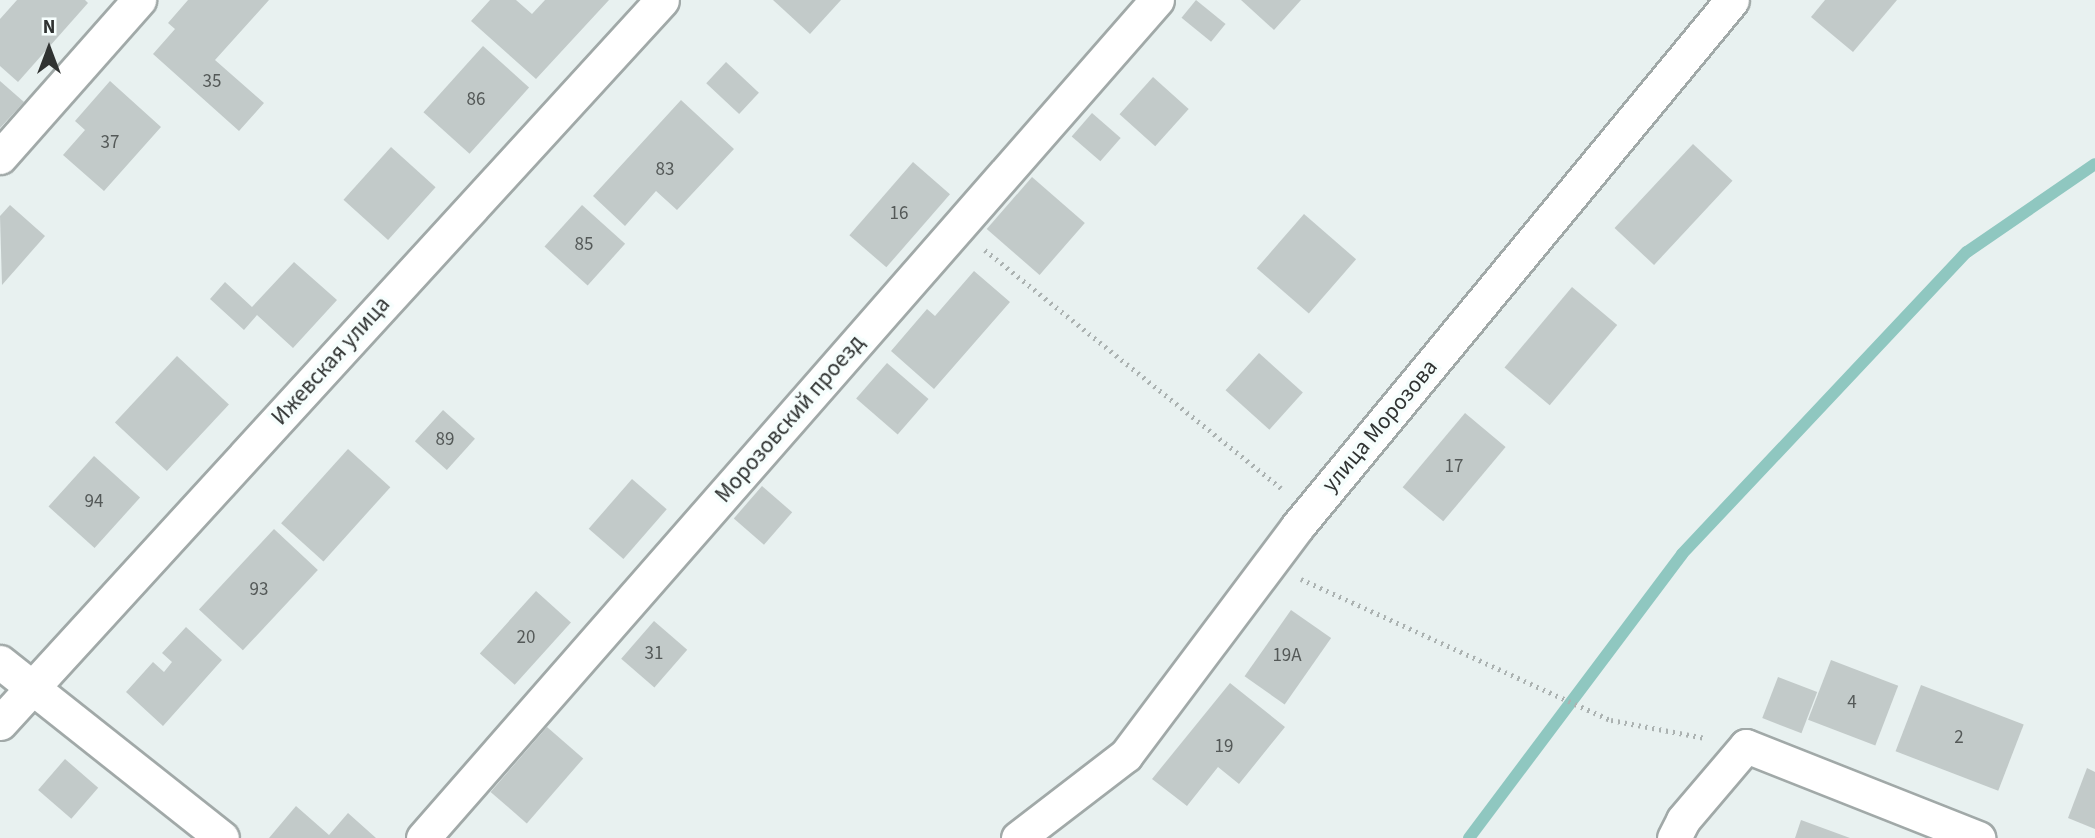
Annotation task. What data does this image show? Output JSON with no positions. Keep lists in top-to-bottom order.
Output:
{
  "streets": {
    "street": ["Ижевская улица", "Морозовский проезд", "улица Морозова"]
  },
  "house_numbers": [
    "35",
    "86",
    "37",
    "83",
    "16",
    "85",
    "89",
    "17",
    "94",
    "93",
    "20",
    "31",
    "19А",
    "4",
    "2",
    "19"
  ],
  "north": "top"
}
